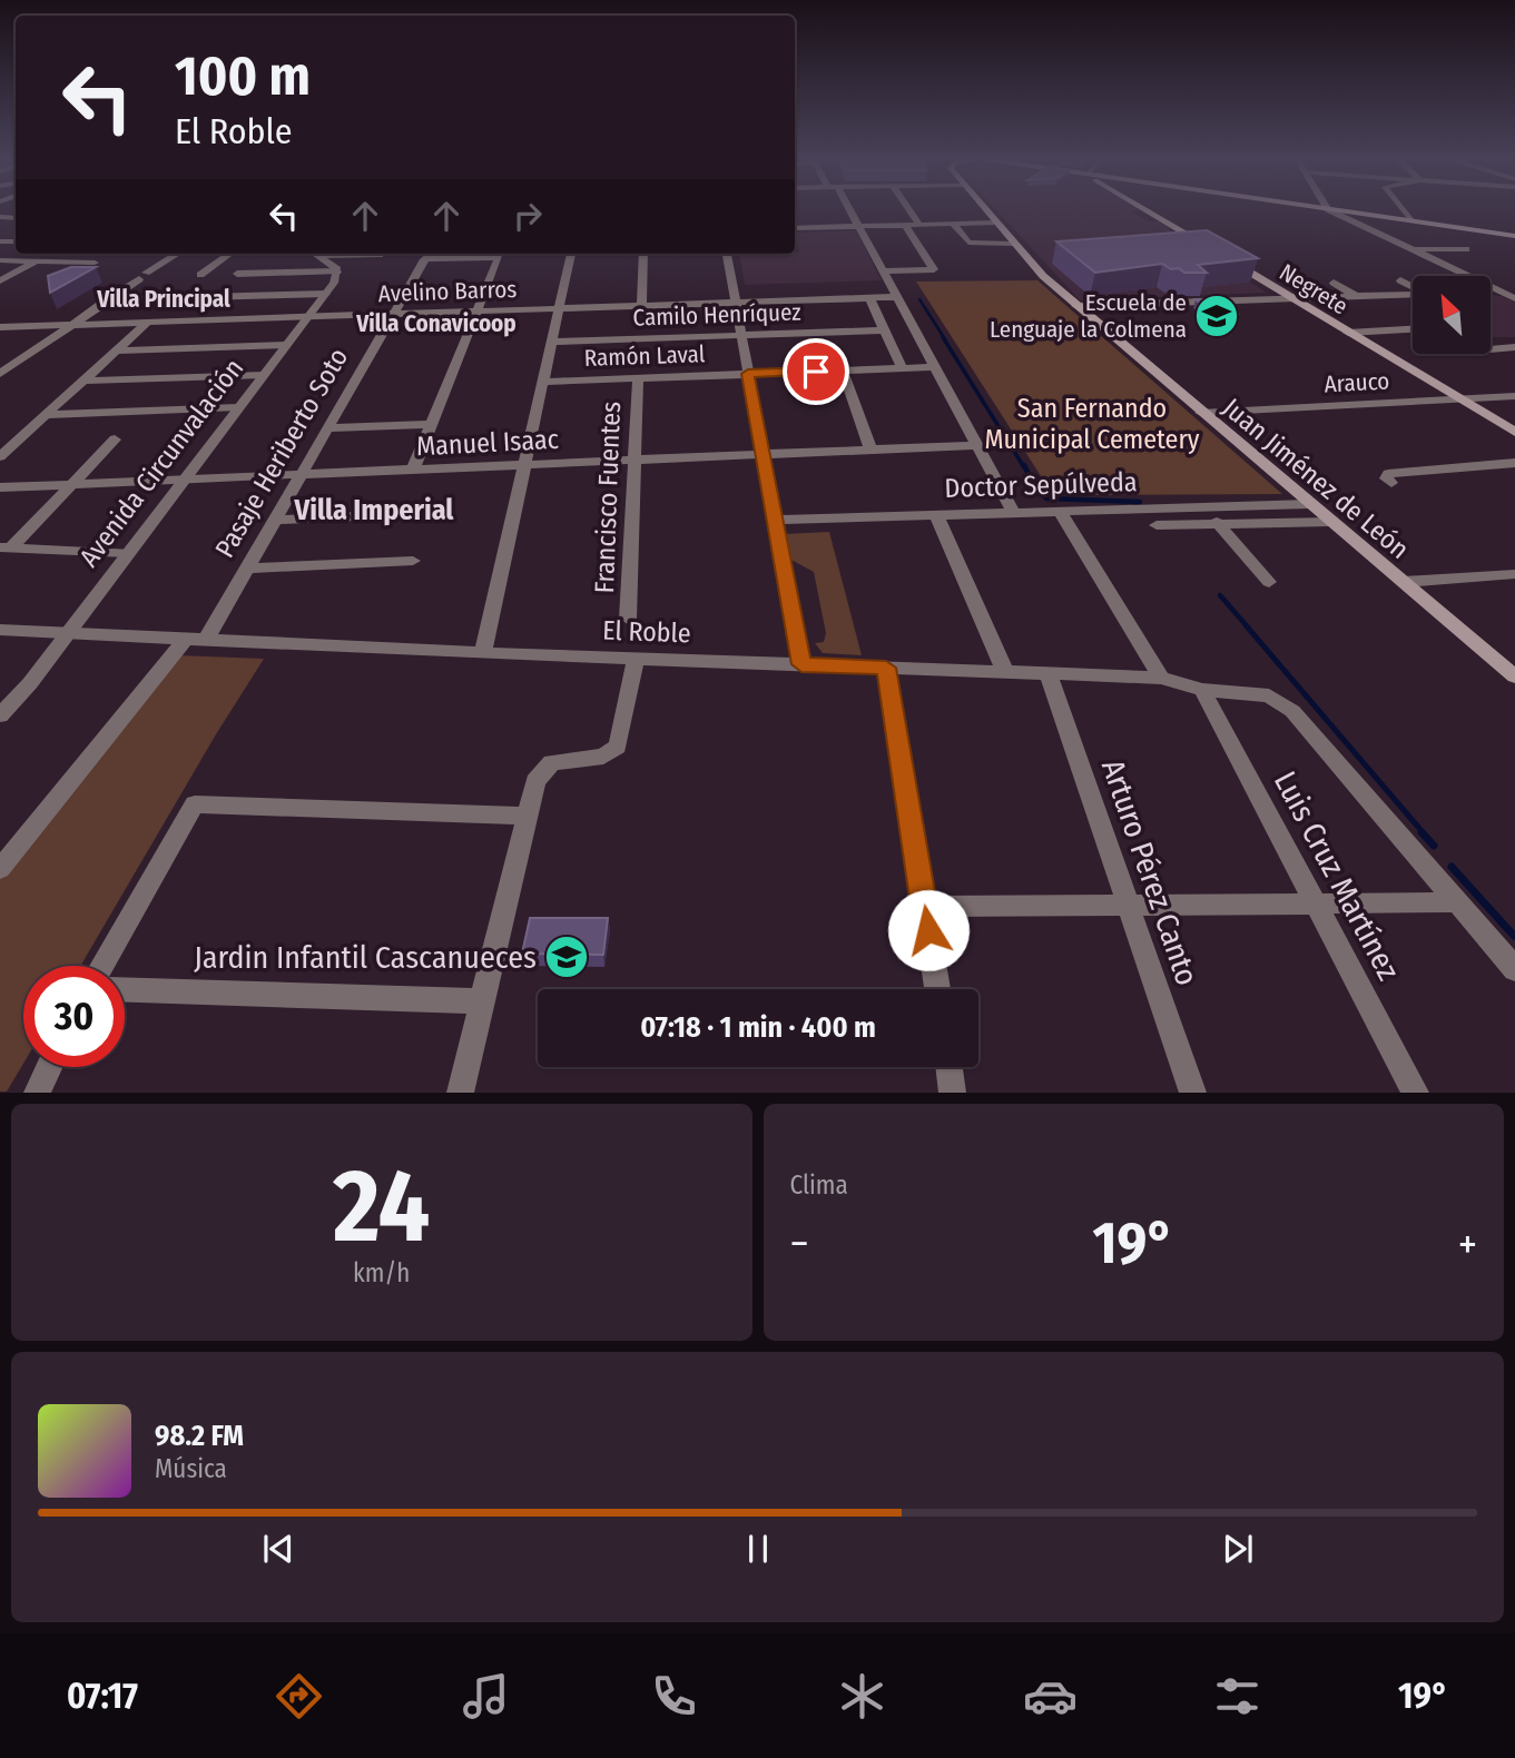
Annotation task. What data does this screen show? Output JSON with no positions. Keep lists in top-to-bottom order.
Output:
{
  "streets": {
    "main road": ["Negrete", "Juan Jiménez de León"],
    "street": [
      "Avelino Barros",
      "Camilo Henríquez",
      "Ramón Laval",
      "Arauco",
      "Manuel Isaac",
      "Pasaje Heriberto Soto",
      "Avenida Circunvalación",
      "Doctor Sepúlveda",
      "Francisco Fuentes",
      "El Roble",
      "Arturo Pérez Canto",
      "Luis Cruz Martínez"
    ]
  },
  "crossings": [
    ["Negrete", "Arauco"],
    ["Avelino Barros", "Pasaje Heriberto Soto"],
    ["Avelino Barros", "Avenida Circunvalación"],
    ["Ramón Laval", "Francisco Fuentes"],
    ["Arauco", "Juan Jiménez de León"],
    ["Manuel Isaac", "Pasaje Heriberto Soto"],
    ["Manuel Isaac", "Avenida Circunvalación"],
    ["Manuel Isaac", "Francisco Fuentes"],
    ["Pasaje Heriberto Soto", "El Roble"],
    ["Avenida Circunvalación", "El Roble"],
    ["Juan Jiménez de León", "Doctor Sepúlveda"],
    ["El Roble", "Arturo Pérez Canto"],
    ["El Roble", "Luis Cruz Martínez"]
  ],
  "districts": ["Villa Principal", "Villa Conavicoop", "Villa Imperial"],
  "parks": ["San Fernando Municipal Cemetery"],
  "places": {
    "school or university": ["Escuela de Lenguaje la Colmena", "Jardin Infantil Cascanueces"]
  },
  "north": "top left",
  "page": {
    "turn": ["100 m", "El Roble"],
    "limit": "30",
    "trip": "07:18 · 1 min · 400 m",
    "tile": [
      ["24", "km/h"],
      "Clima"
    ],
    "heat": ["−", "19°", "+"],
    "song": ["98.2 FM", "Música"],
    "tabs": ["07:17", "19°"]
  }
}
